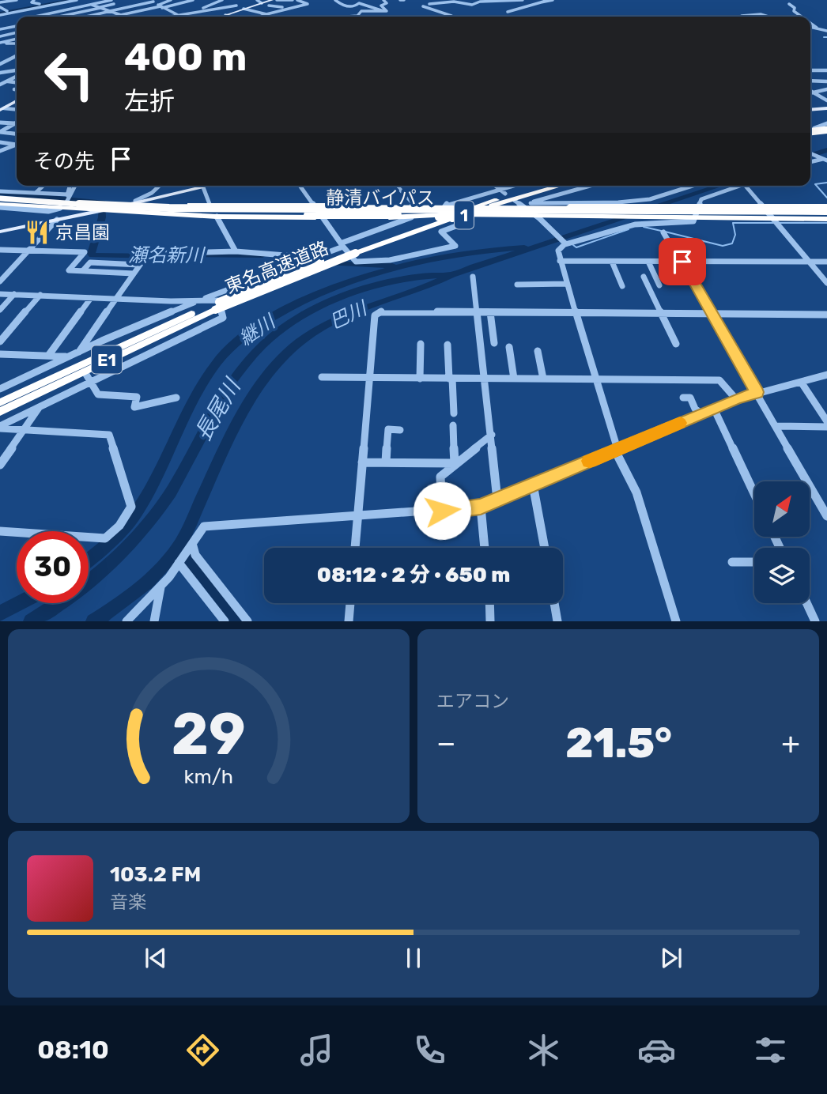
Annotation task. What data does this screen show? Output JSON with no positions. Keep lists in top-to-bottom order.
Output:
{
  "streets": {
    "highway": [
      "静清バイパス",
      "1",
      "東名高速道路",
      "E1"
    ]
  },
  "crossings": [
    ["静清バイパス", "1"],
    ["静清バイパス", "東名高速道路"],
    ["1", "東名高速道路"]
  ],
  "water": [
    "瀬名新川",
    "巴川",
    "継川",
    "長尾川"
  ],
  "places": {
    "restaurant": ["京昌園"]
  },
  "north": "top right",
  "page": {
    "turn": ["400 m", "左折"],
    "then": "その先",
    "limit": "30",
    "trip": "08:12 · 2 分 · 650 m",
    "tile": "エアコン",
    "heat": ["−", "21.5°", "+"],
    "song": ["103.2 FM", "音楽"],
    "tabs": "08:10",
    "gauge": ["29", "km/h"]
  }
}
